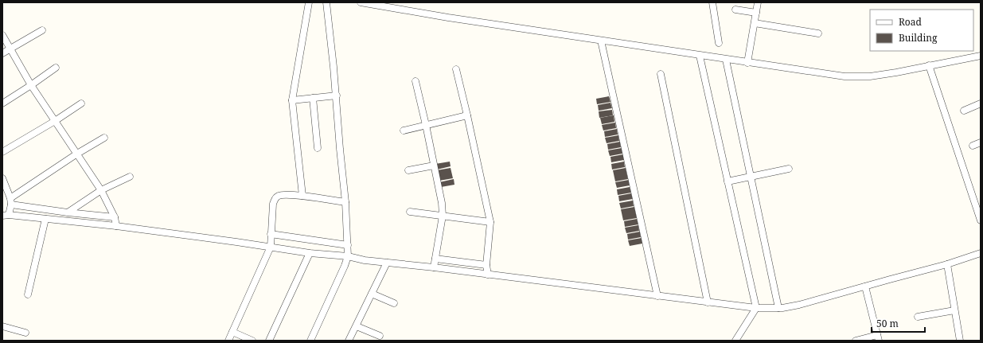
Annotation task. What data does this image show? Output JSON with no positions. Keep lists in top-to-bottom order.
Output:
{
  "legend": ["Road", "Building"],
  "scale_bar": "50 m"
}
